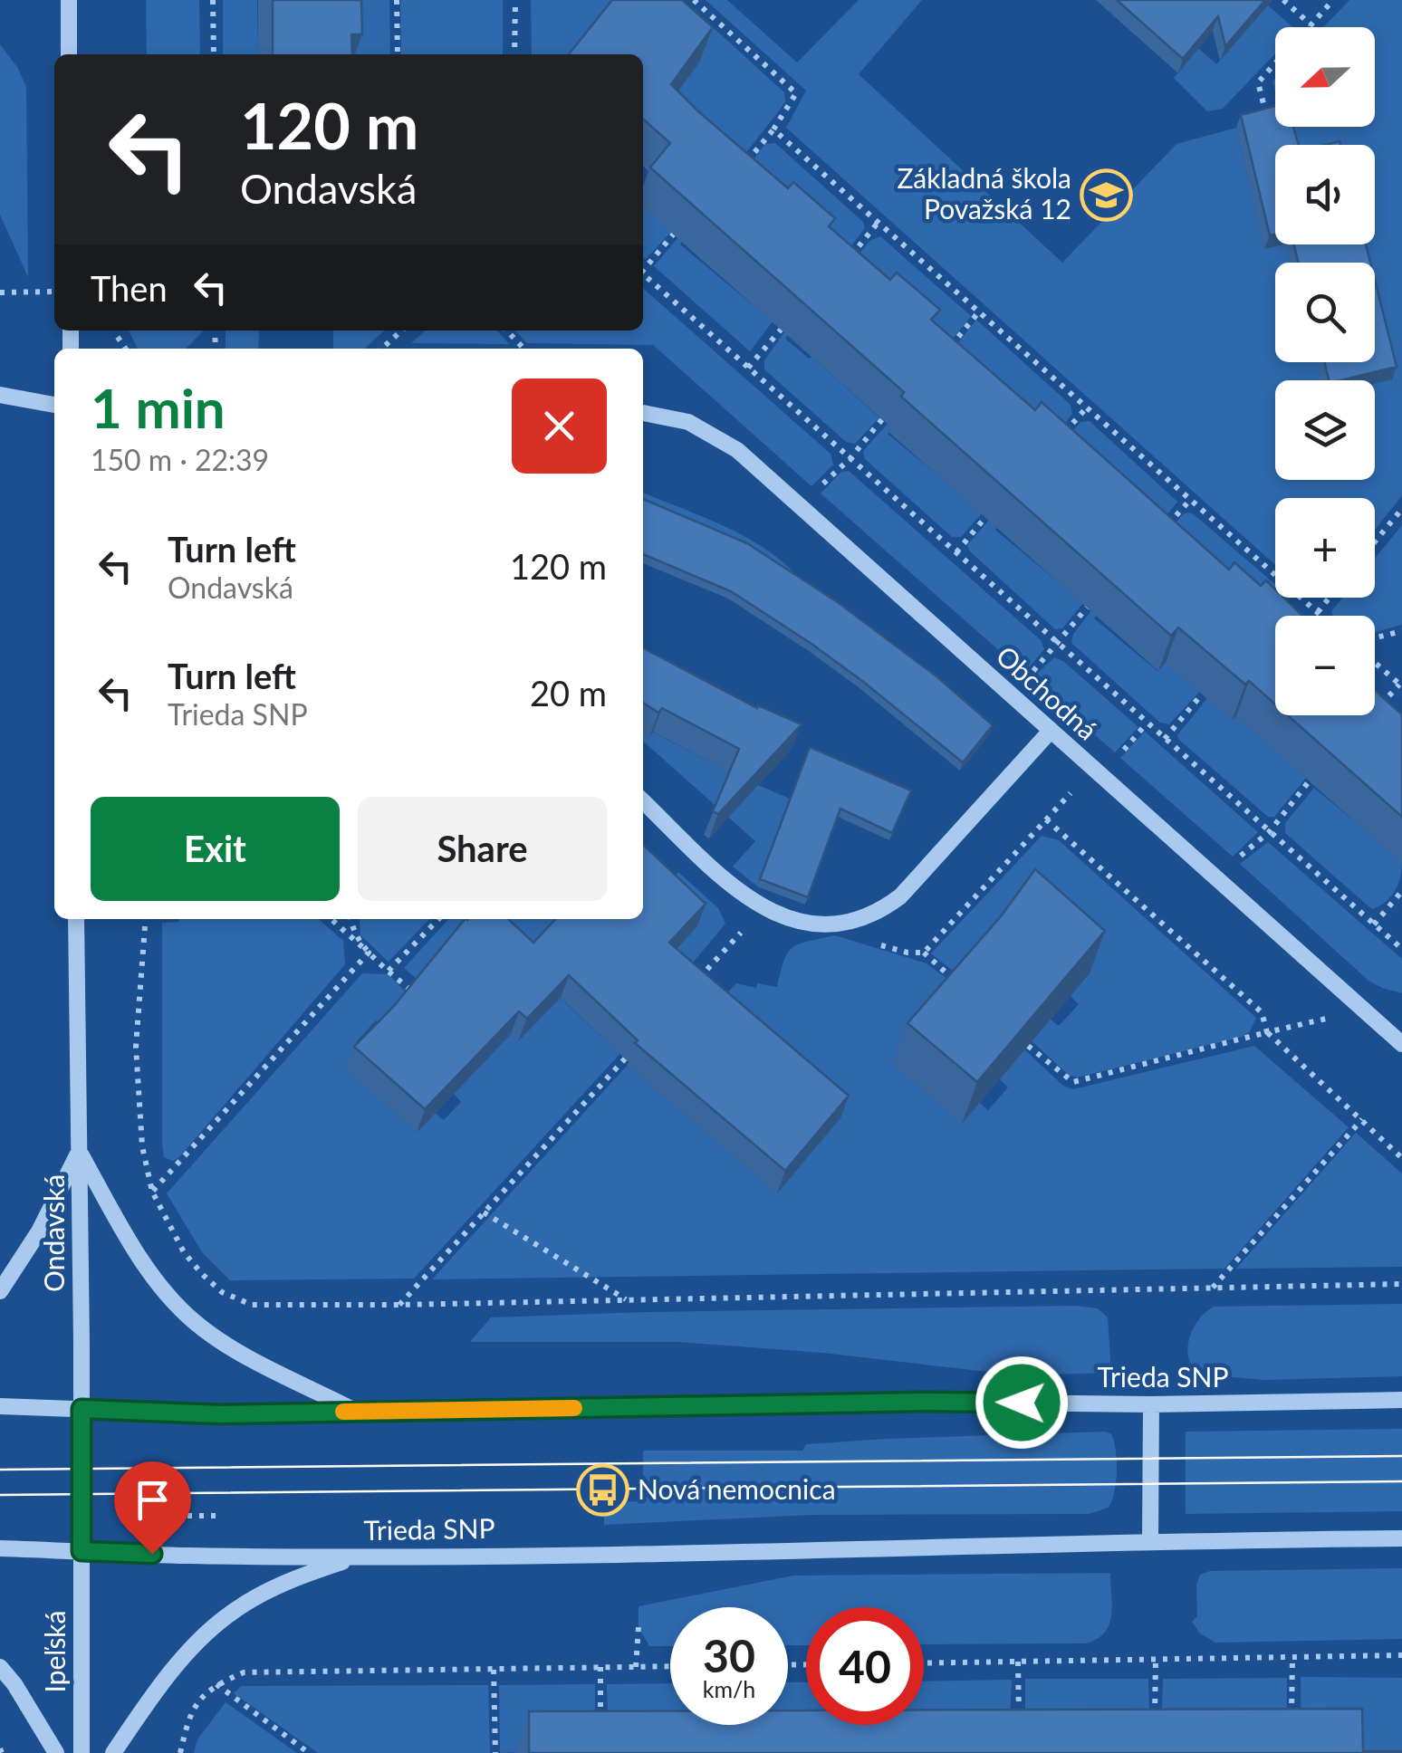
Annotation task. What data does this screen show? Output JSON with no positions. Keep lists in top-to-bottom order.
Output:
{
  "streets": {
    "street": [
      "Obchodná",
      "Ondavská",
      "Trieda SNP",
      "Ipeľská"
    ]
  },
  "crossings": [
    ["Ondavská", "Trieda SNP"],
    ["Ondavská", "Ipeľská"],
    ["Trieda SNP", "Ipeľská"]
  ],
  "places": {
    "school or university": ["Základná škola Považská 12"],
    "bus stop": ["Nová nemocnica"]
  },
  "north": "left",
  "page": {
    "map_buttons": ["+", "−"],
    "turn": ["120 m", "Ondavská"],
    "then": "Then",
    "heading": ["1 min", "150 m · 22:39"],
    "list": [
      {
        "name": "Turn left",
        "note": "Ondavská",
        "value": "120 m"
      },
      {
        "name": "Turn left",
        "note": "Trieda SNP",
        "value": "20 m"
      }
    ],
    "buttons": ["Exit", "Share"],
    "speed": "30 km/h",
    "limit": "40"
  }
}
